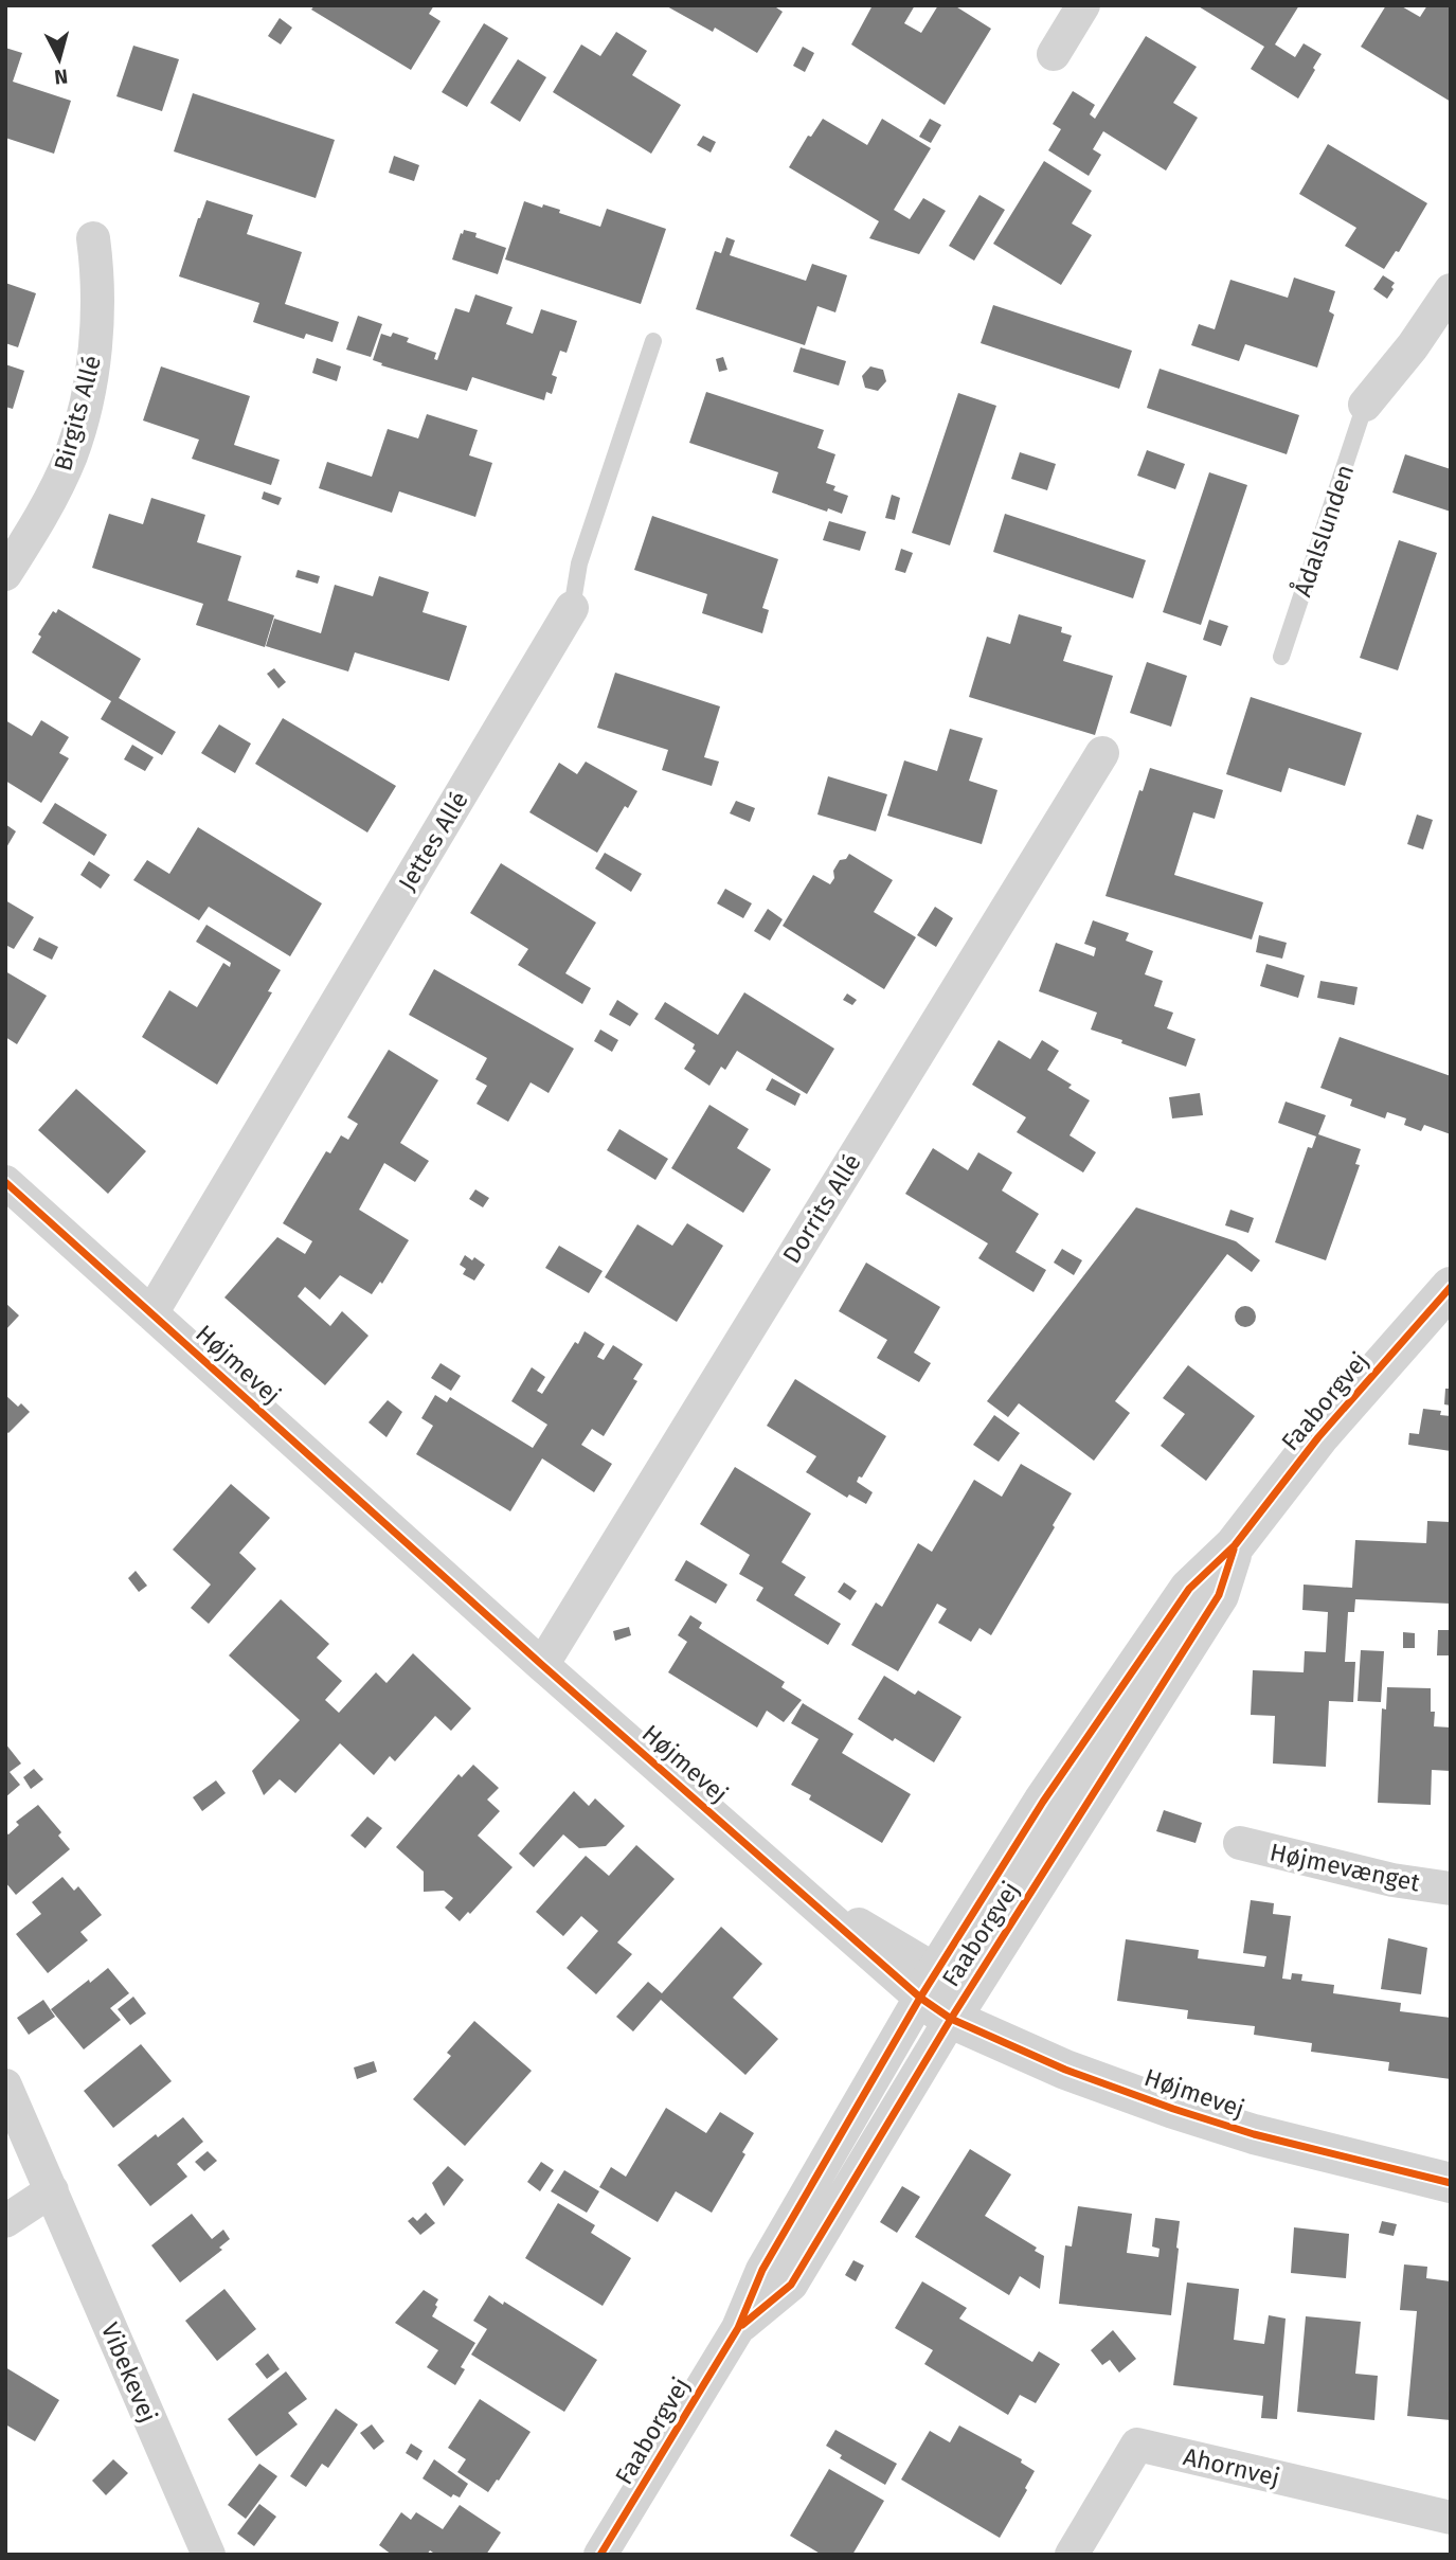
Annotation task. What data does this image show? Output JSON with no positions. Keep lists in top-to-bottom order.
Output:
{
  "streets": {
    "street": [
      "Birgits Allé",
      "Jettes Allé",
      "Dorrits Allé",
      "Højmevej",
      "Faaborgvej",
      "Højmevænget",
      "Vibekevej",
      "Ahornvej"
    ],
    "lane": ["Ådalslunden"]
  },
  "crossings": [
    ["Jettes Allé", "Højmevej"],
    ["Dorrits Allé", "Højmevej"],
    ["Højmevej", "Faaborgvej"]
  ],
  "north": "bottom"
}
